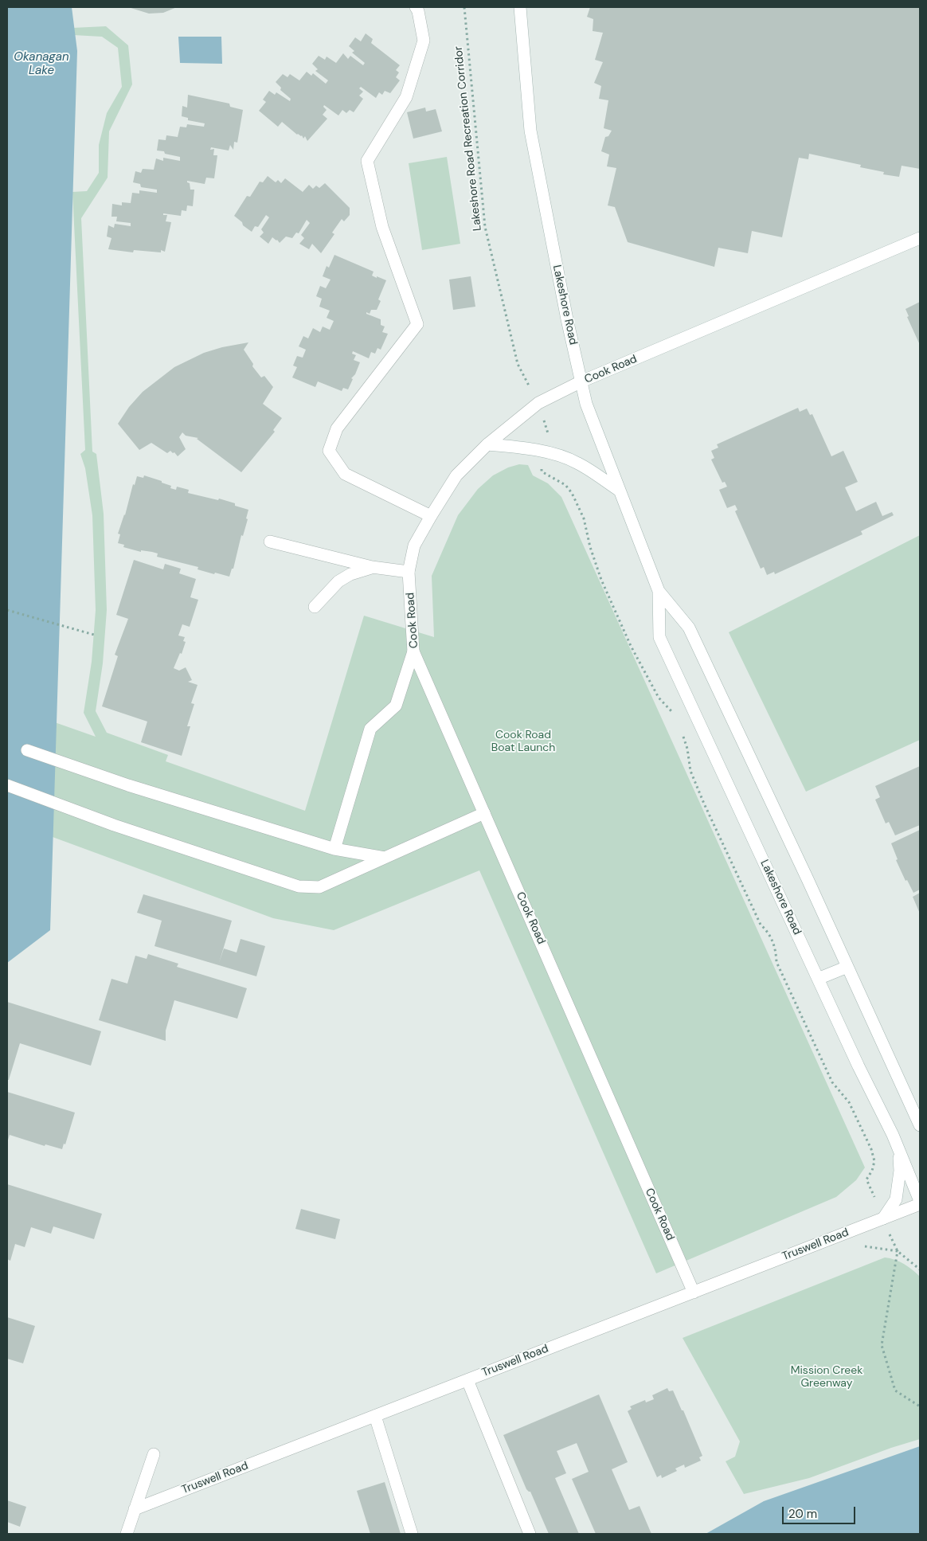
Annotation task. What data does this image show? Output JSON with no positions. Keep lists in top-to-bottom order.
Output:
{
  "streets": {
    "street": ["Lakeshore Road", "Cook Road", "Truswell Road"],
    "path": ["Lakeshore Road Recreation Corridor"]
  },
  "crossings": [
    ["Lakeshore Road Recreation Corridor", "Cook Road"],
    ["Lakeshore Road", "Cook Road"],
    ["Cook Road", "Truswell Road"]
  ],
  "water": ["Okanagan Lake"],
  "parks": ["Cook Road Boat Launch", "Mission Creek Greenway"],
  "scale_bar": "20 m"
}
